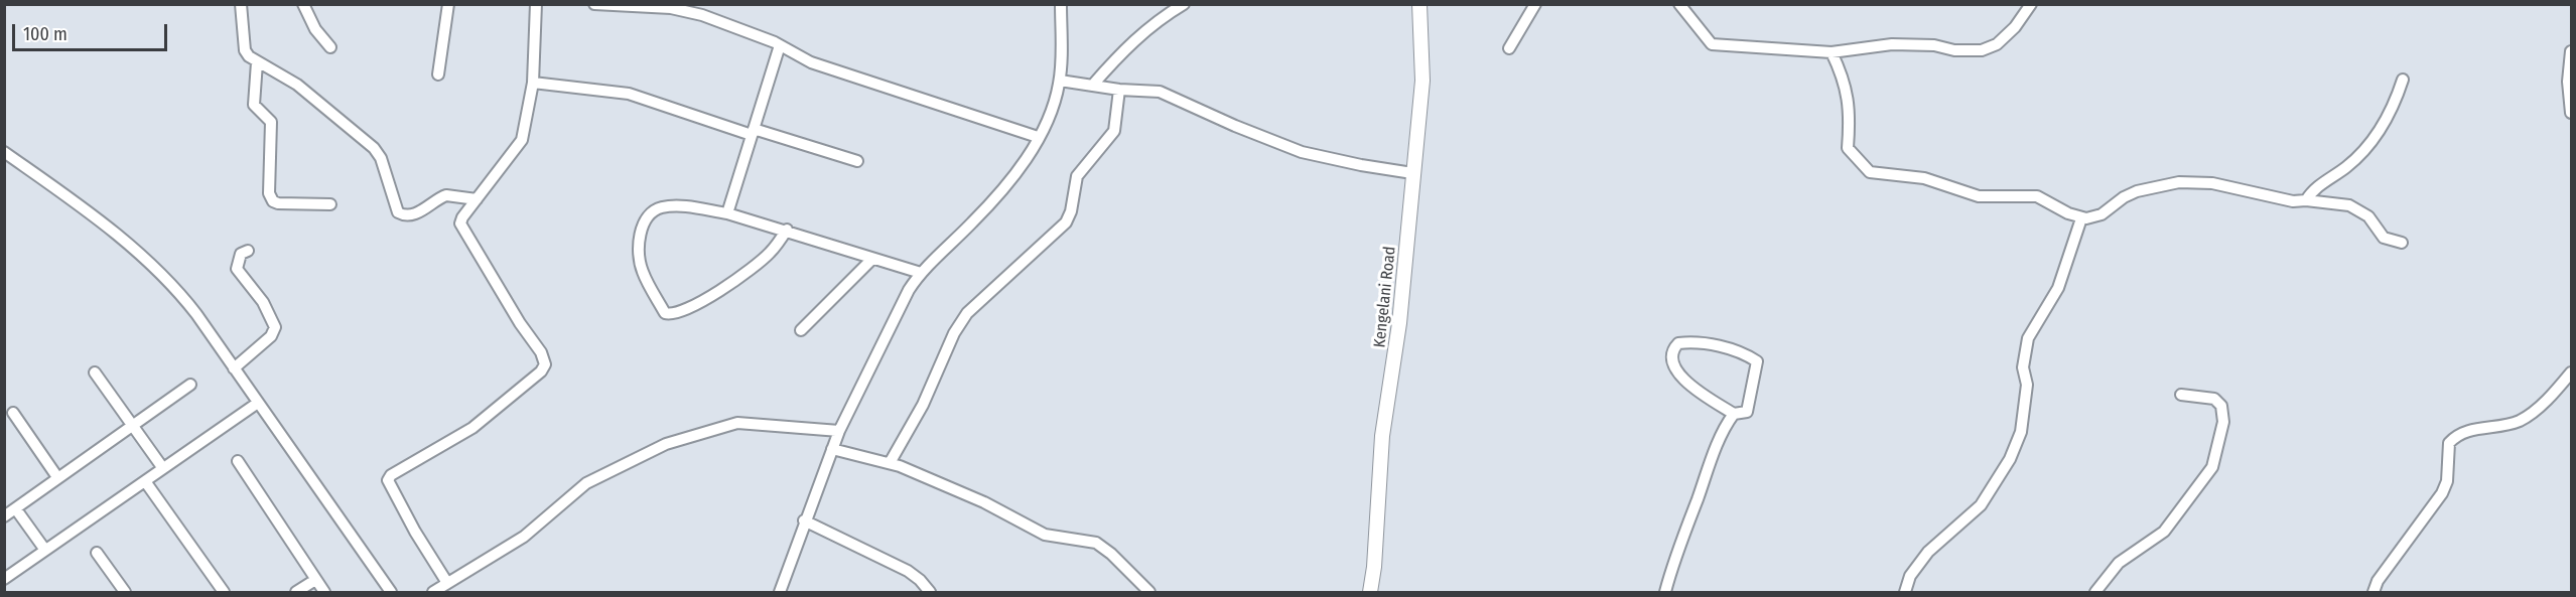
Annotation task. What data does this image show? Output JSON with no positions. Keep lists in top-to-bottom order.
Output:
{
  "streets": {
    "main road": ["Kengelani Road"]
  },
  "scale_bar": "100 m"
}
